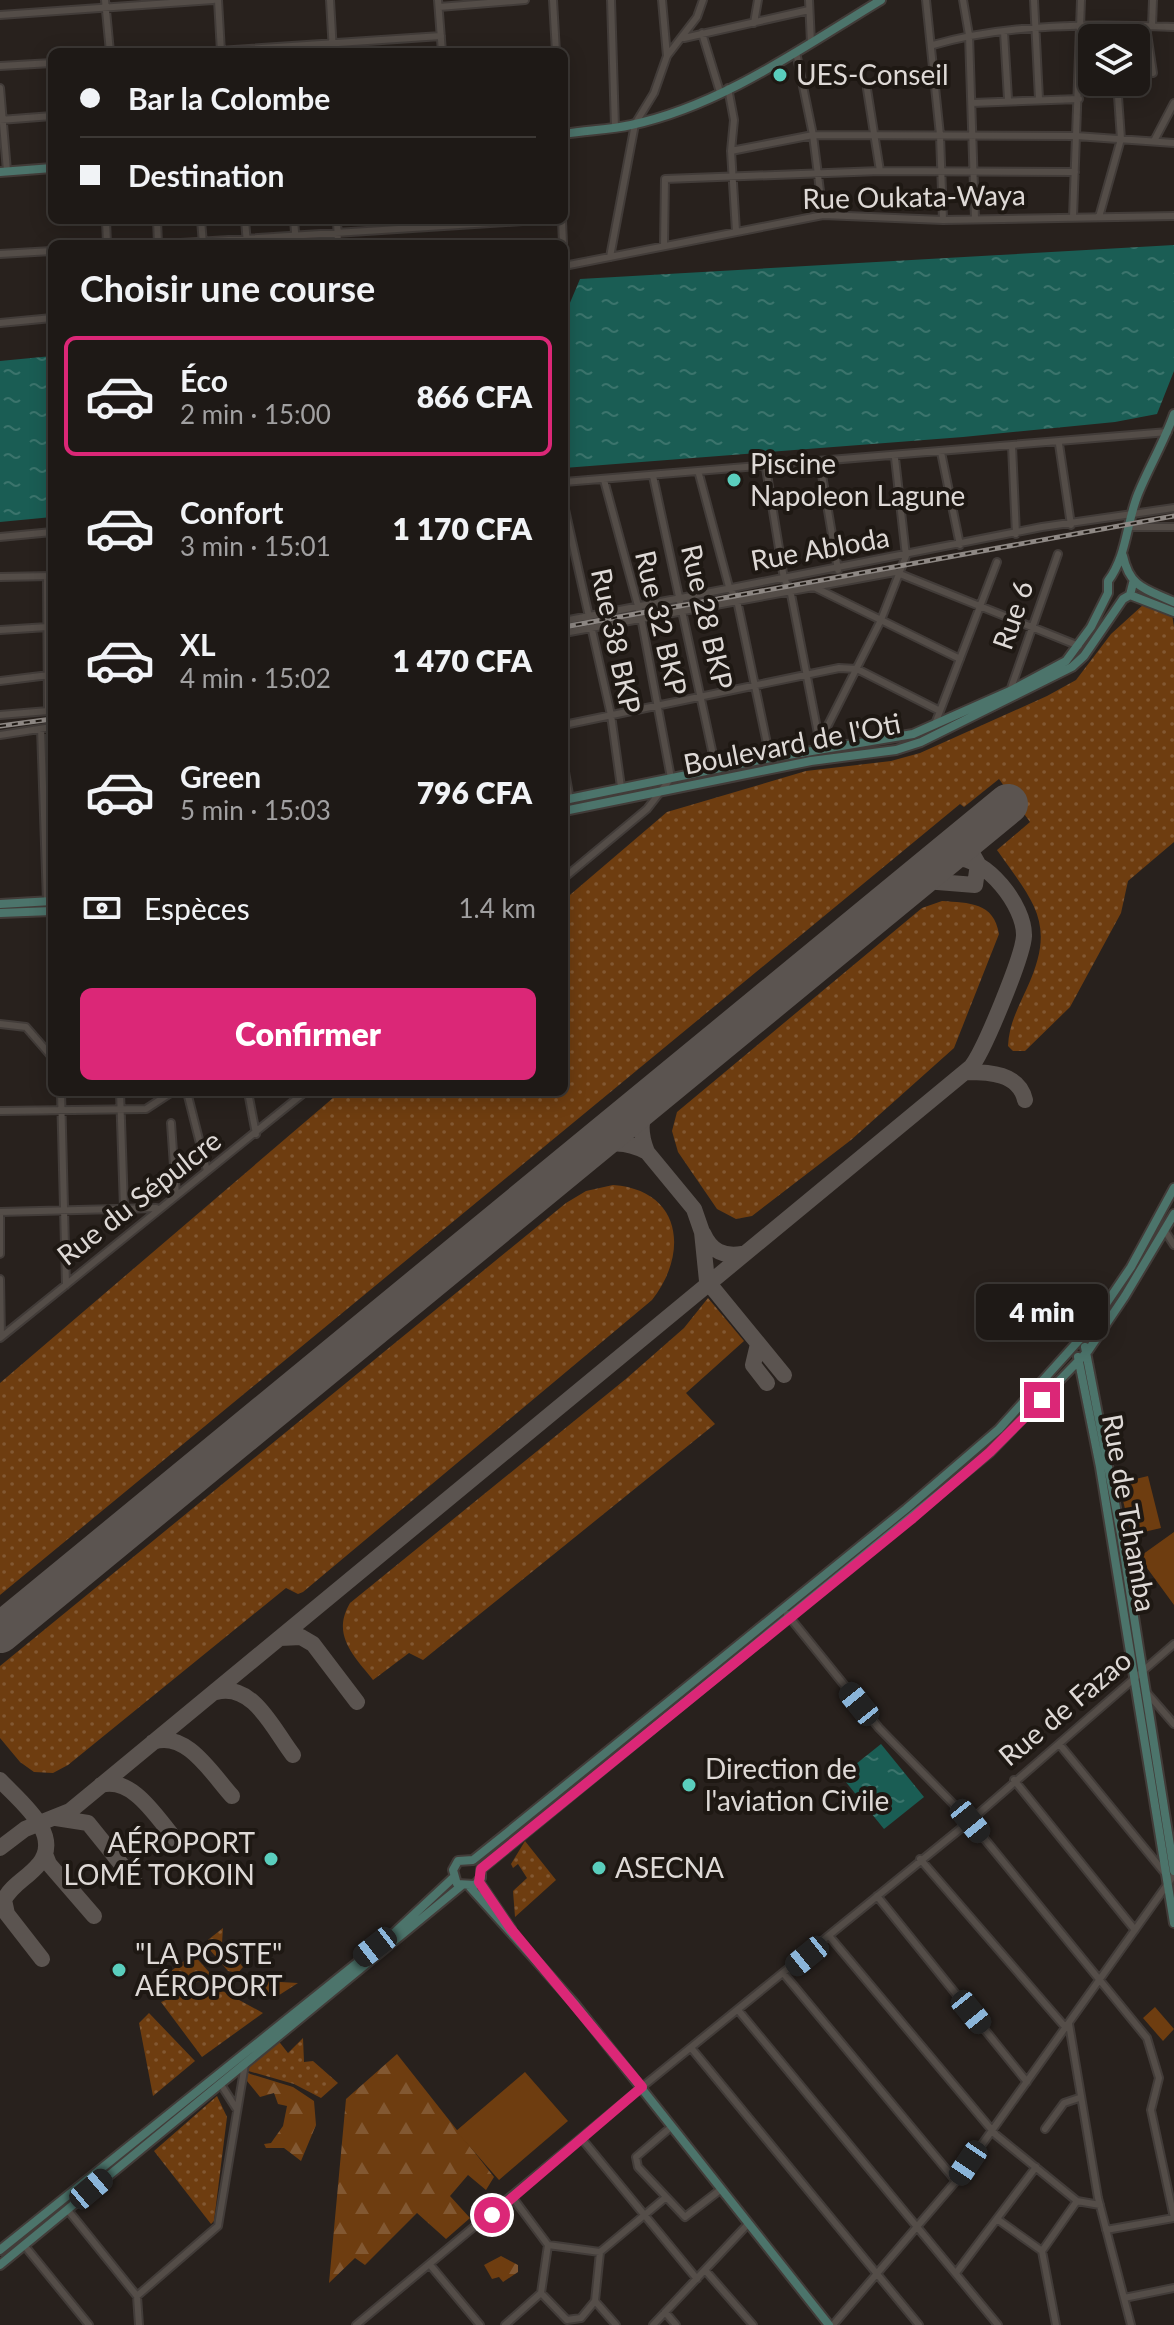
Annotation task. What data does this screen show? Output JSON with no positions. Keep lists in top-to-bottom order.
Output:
{
  "streets": {
    "main road": ["Boulevard de l'Oti", "Rue de Tchamba"],
    "street": [
      "Rue Oukata-Waya",
      "Rue Abloda",
      "Rue 6",
      "Rue 28 BKP",
      "Rue 32 BKP",
      "Rue 38 BKP",
      "Rue du Sépulcre",
      "Rue de Fazao"
    ]
  },
  "crossings": [
    ["Rue Abloda", "Rue 28 BKP"],
    ["Rue Abloda", "Rue 32 BKP"],
    ["Rue Abloda", "Rue 38 BKP"],
    ["Rue 6", "Boulevard de l'Oti"],
    ["Rue 28 BKP", "Boulevard de l'Oti"],
    ["Rue 32 BKP", "Boulevard de l'Oti"],
    ["Rue 38 BKP", "Boulevard de l'Oti"],
    ["Rue de Tchamba", "Rue de Fazao"]
  ],
  "places": [
    "UES-Conseil",
    "Piscine Napoleon Lagune",
    "Direction de l'aviation Civile",
    "AÉROPORT LOMÉ TOKOIN",
    "ASECNA",
    "\"LA POSTE\" AÉROPORT"
  ],
  "page": {
    "banner": ["Bar la Colombe", "Destination"],
    "heading": "Choisir une course",
    "list": [
      {
        "name": "Éco",
        "note": "2 min · 15:00",
        "value": "866 CFA"
      },
      {
        "name": "Confort",
        "note": "3 min · 15:01",
        "value": "1 170 CFA"
      },
      {
        "name": "XL",
        "note": "4 min · 15:02",
        "value": "1 470 CFA"
      },
      {
        "name": "Green",
        "note": "5 min · 15:03",
        "value": "796 CFA"
      }
    ],
    "pay": ["Espèces", "1.4 km"],
    "buttons": "Confirmer",
    "bubble": "4 min"
  }
}
